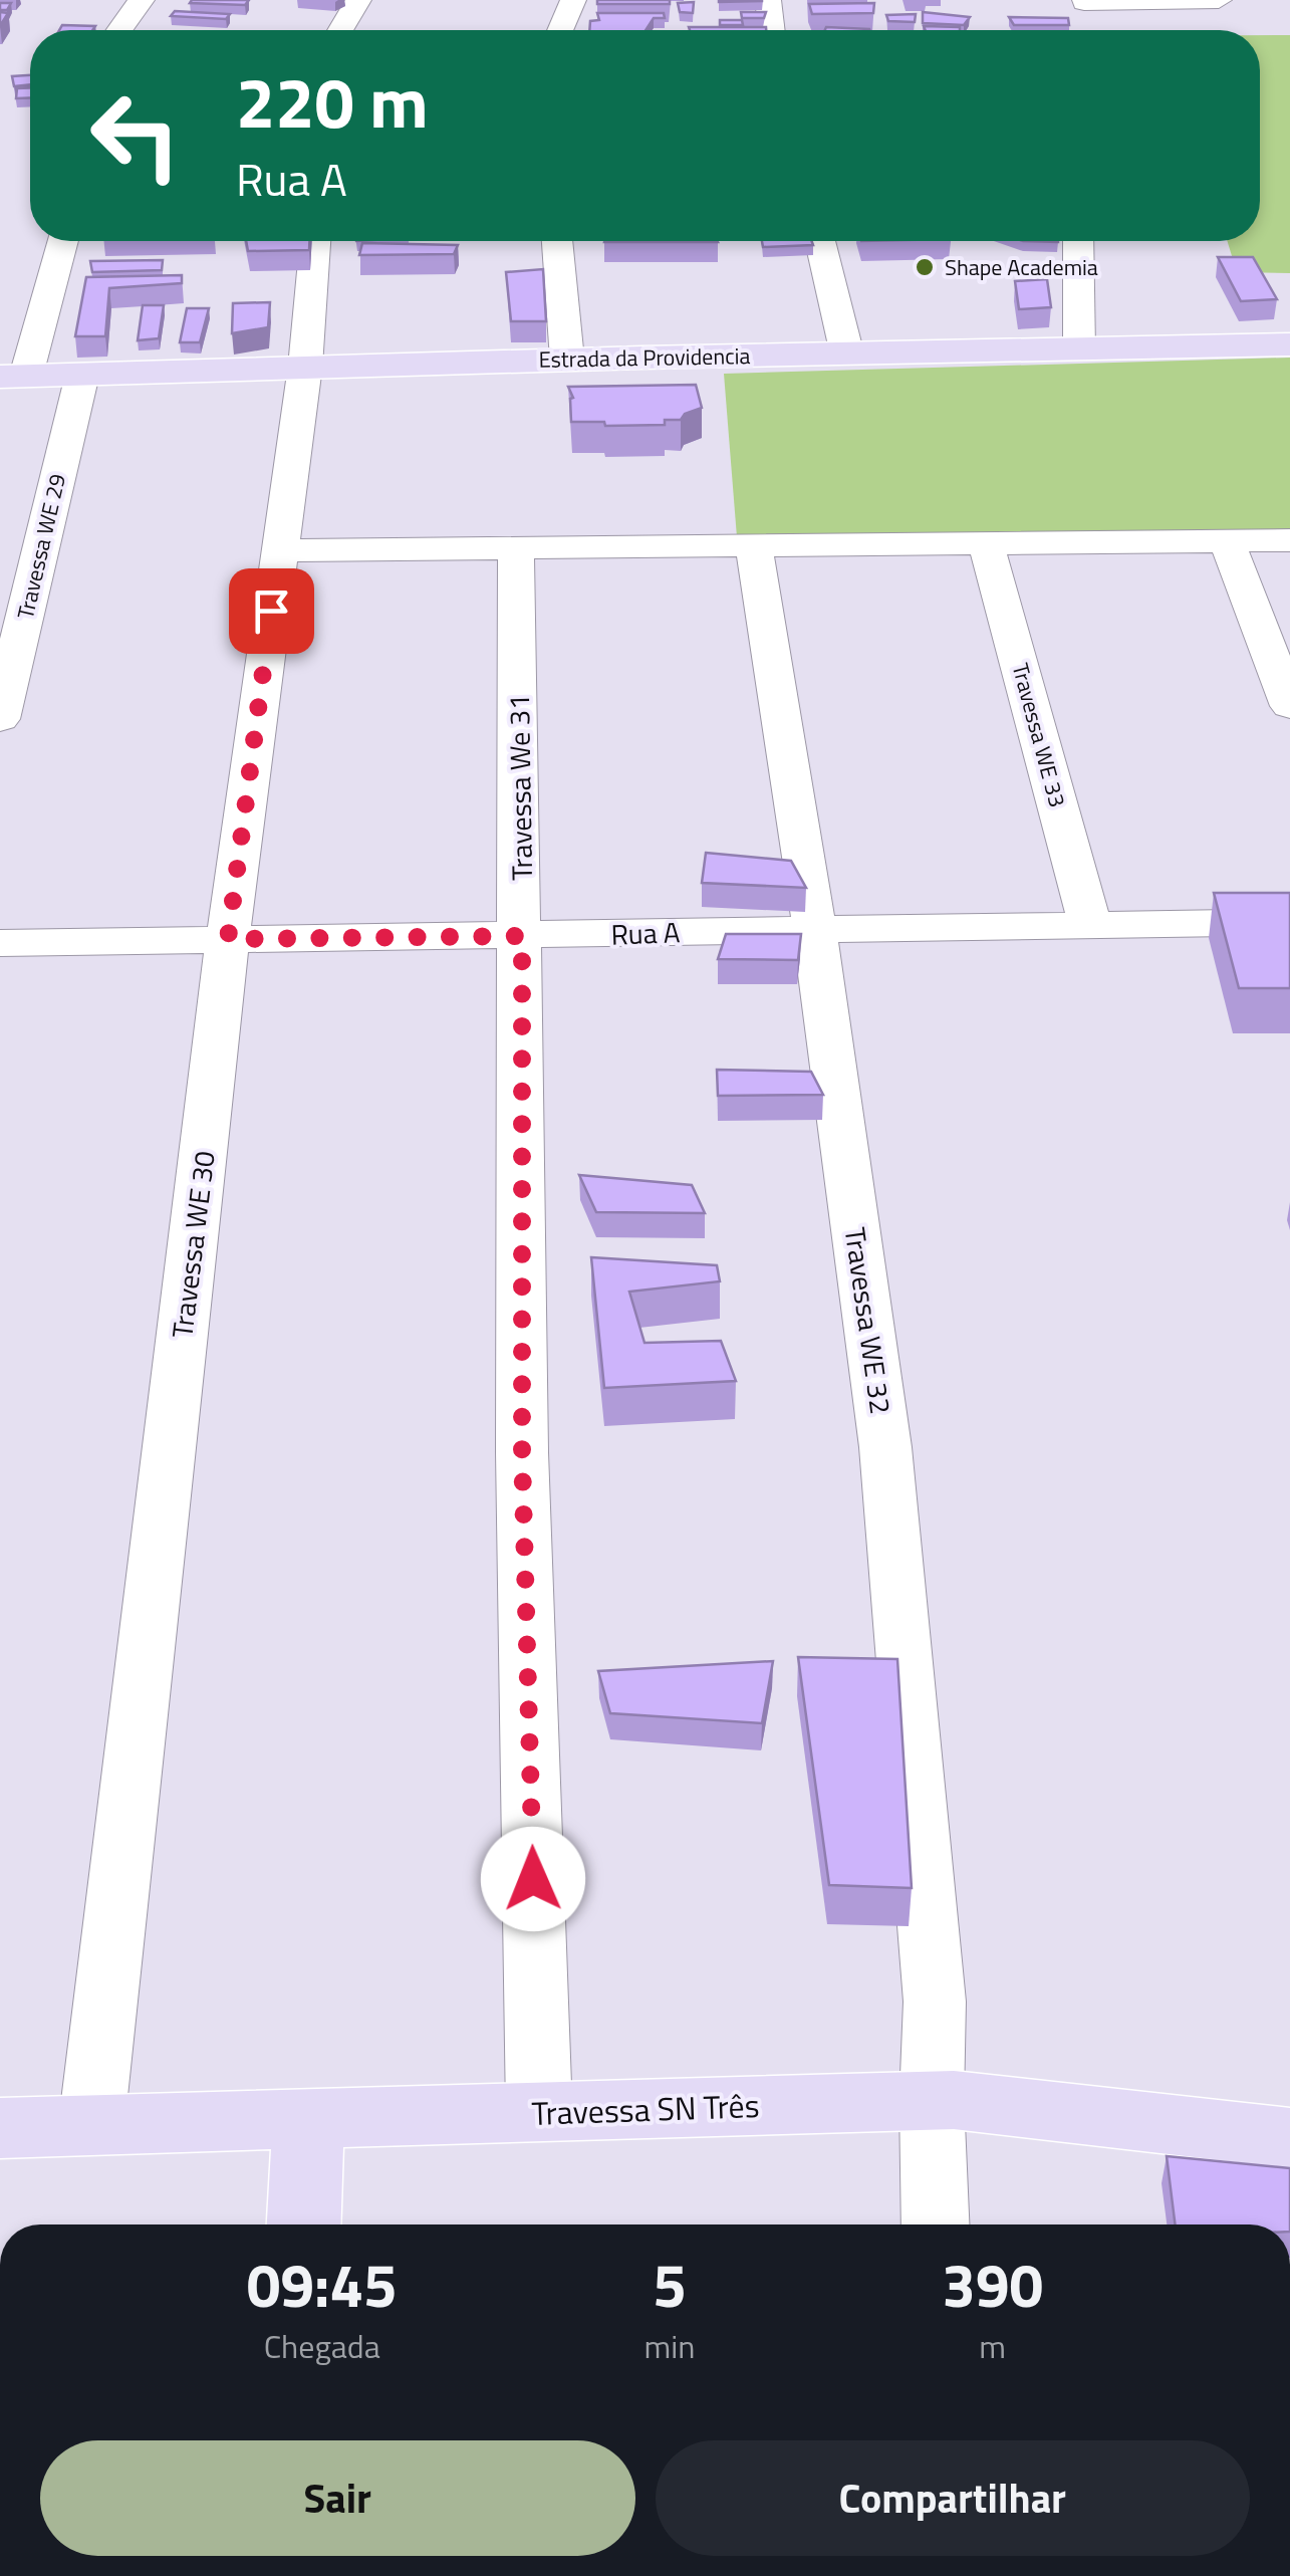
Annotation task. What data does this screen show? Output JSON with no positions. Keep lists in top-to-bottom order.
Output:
{
  "streets": {
    "main road": ["Estrada da Providencia", "Travessa SN Três"],
    "street": [
      "Travessa WE 29",
      "Travessa WE 33",
      "Travessa We 31",
      "Rua A",
      "Travessa WE 30",
      "Travessa WE 32"
    ]
  },
  "crossings": [
    ["Estrada da Providencia", "Travessa WE 29"],
    ["Estrada da Providencia", "Travessa WE 30"],
    ["Travessa WE 33", "Rua A"],
    ["Travessa We 31", "Rua A"],
    ["Travessa We 31", "Travessa SN Três"],
    ["Rua A", "Travessa WE 30"],
    ["Rua A", "Travessa WE 32"],
    ["Travessa WE 30", "Travessa SN Três"],
    ["Travessa WE 32", "Travessa SN Três"]
  ],
  "places": ["Shape Academia"],
  "page": {
    "turn": ["220 m", "Rua A"],
    "eta": [
      "09:45",
      "Chegada",
      "5",
      "min",
      "390",
      "m"
    ],
    "buttons": ["Sair", "Compartilhar"]
  }
}
